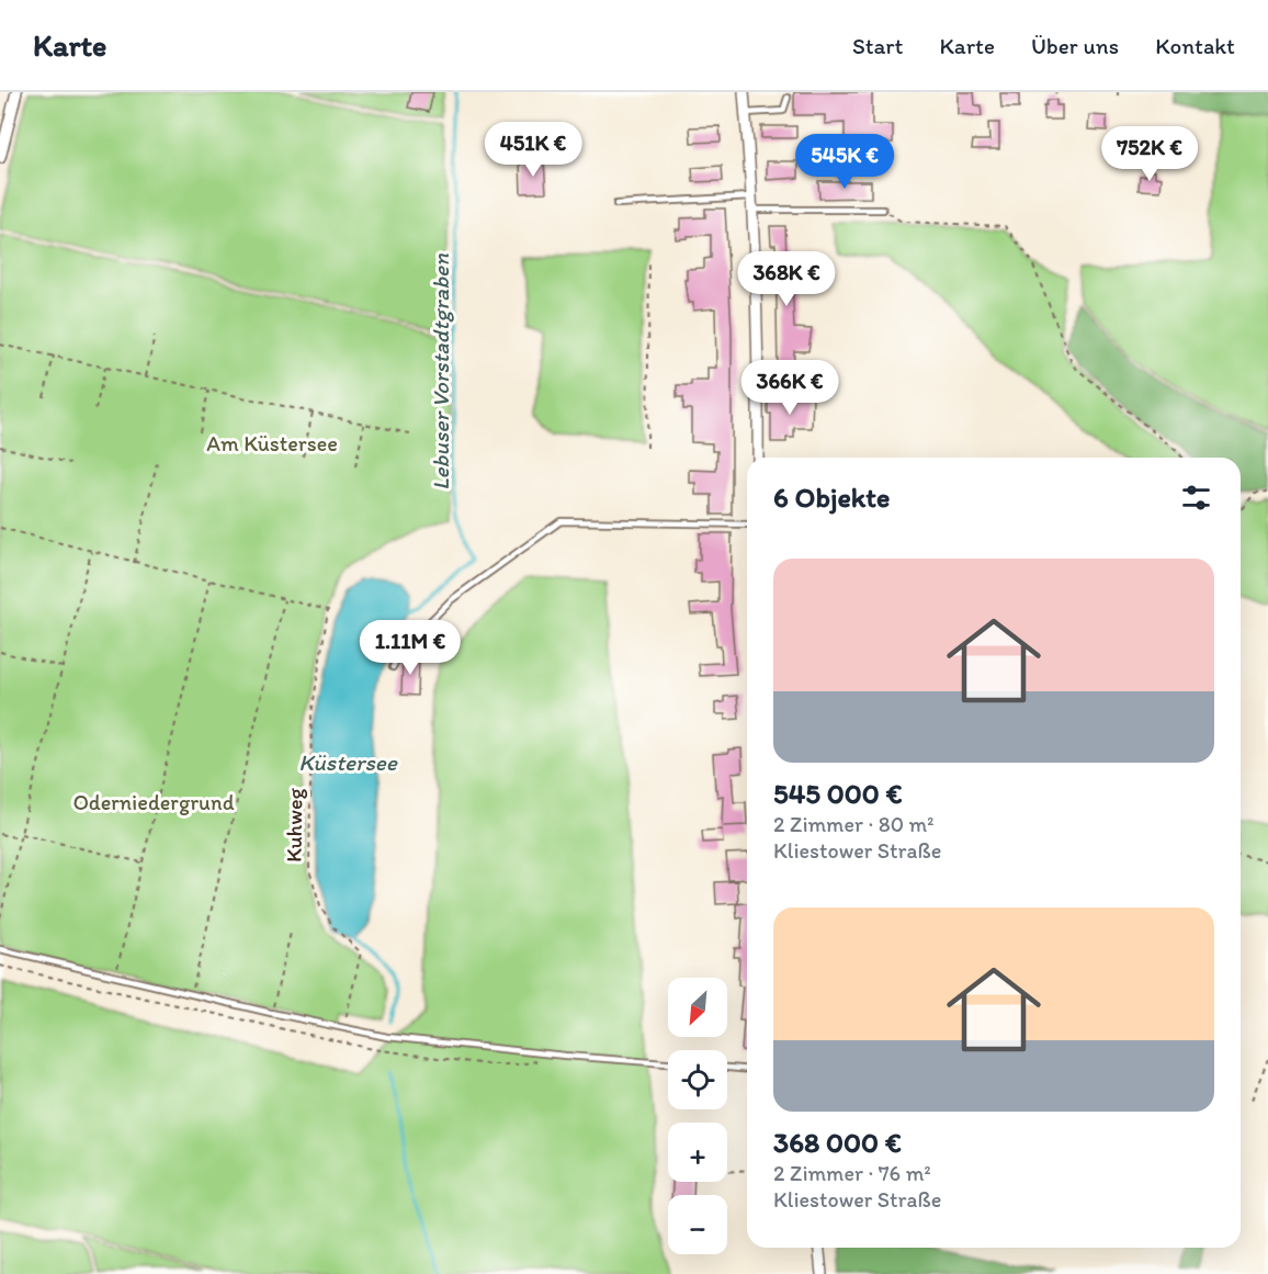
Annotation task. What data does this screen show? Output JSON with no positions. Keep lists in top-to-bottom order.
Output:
{
  "streets": {
    "path": ["Kuhweg"]
  },
  "water": ["Lebuser Vorstadtgraben", "Küstersee"],
  "parks": ["Am Küstersee", "Oderniedergrund"],
  "north": "bottom left",
  "page": {
    "header": "Karte",
    "nav": [
      "Start",
      "Karte",
      "Über uns",
      "Kontakt"
    ],
    "price": [
      "451K €",
      "752K €",
      "545K €",
      "368K €",
      "366K €",
      "1.11M €"
    ],
    "heading": "6 Objekte",
    "list": [
      {
        "name": "545 000 €",
        "note": "2 Zimmer · 80 m² · Kliestower Straße"
      },
      {
        "name": "368 000 €",
        "note": "2 Zimmer · 76 m² · Kliestower Straße"
      }
    ],
    "map_buttons": ["+", "−"]
  }
}
